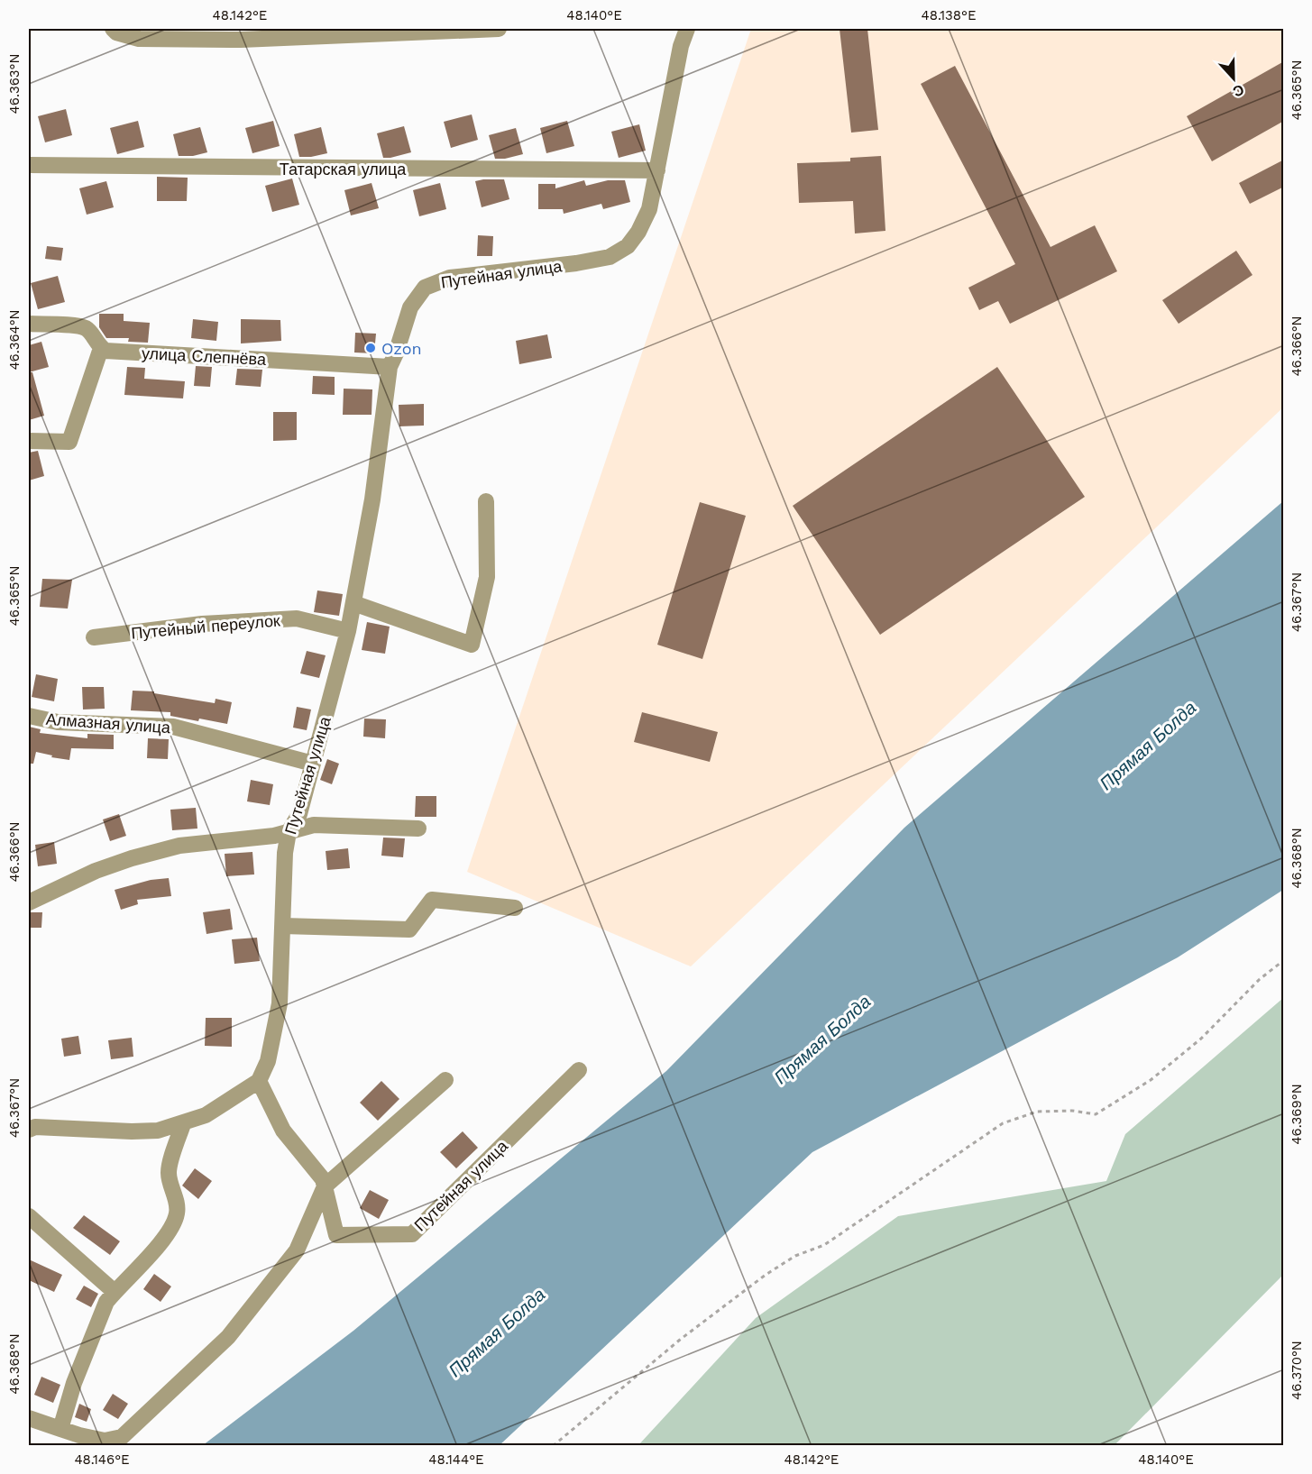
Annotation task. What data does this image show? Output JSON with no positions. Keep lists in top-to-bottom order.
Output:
{
  "streets": {
    "street": [
      "Татарская улица",
      "Путейная улица",
      "улица Слепнёва",
      "Путейный переулок",
      "Алмазная улица"
    ]
  },
  "crossings": [
    ["Татарская улица", "Путейная улица"],
    ["Путейная улица", "улица Слепнёва"],
    ["Путейная улица", "Путейный переулок"],
    ["Путейная улица", "Алмазная улица"]
  ],
  "water": ["Прямая Болда"],
  "places": ["Ozon"],
  "north": "bottom",
  "coordinates": [
    "48.142°E",
    "48.140°E",
    "48.138°E",
    "46.363°N",
    "46.365°N",
    "46.364°N",
    "46.366°N",
    "46.367°N",
    "46.368°N",
    "46.369°N",
    "46.370°N",
    "48.146°E",
    "48.144°E"
  ]
}
